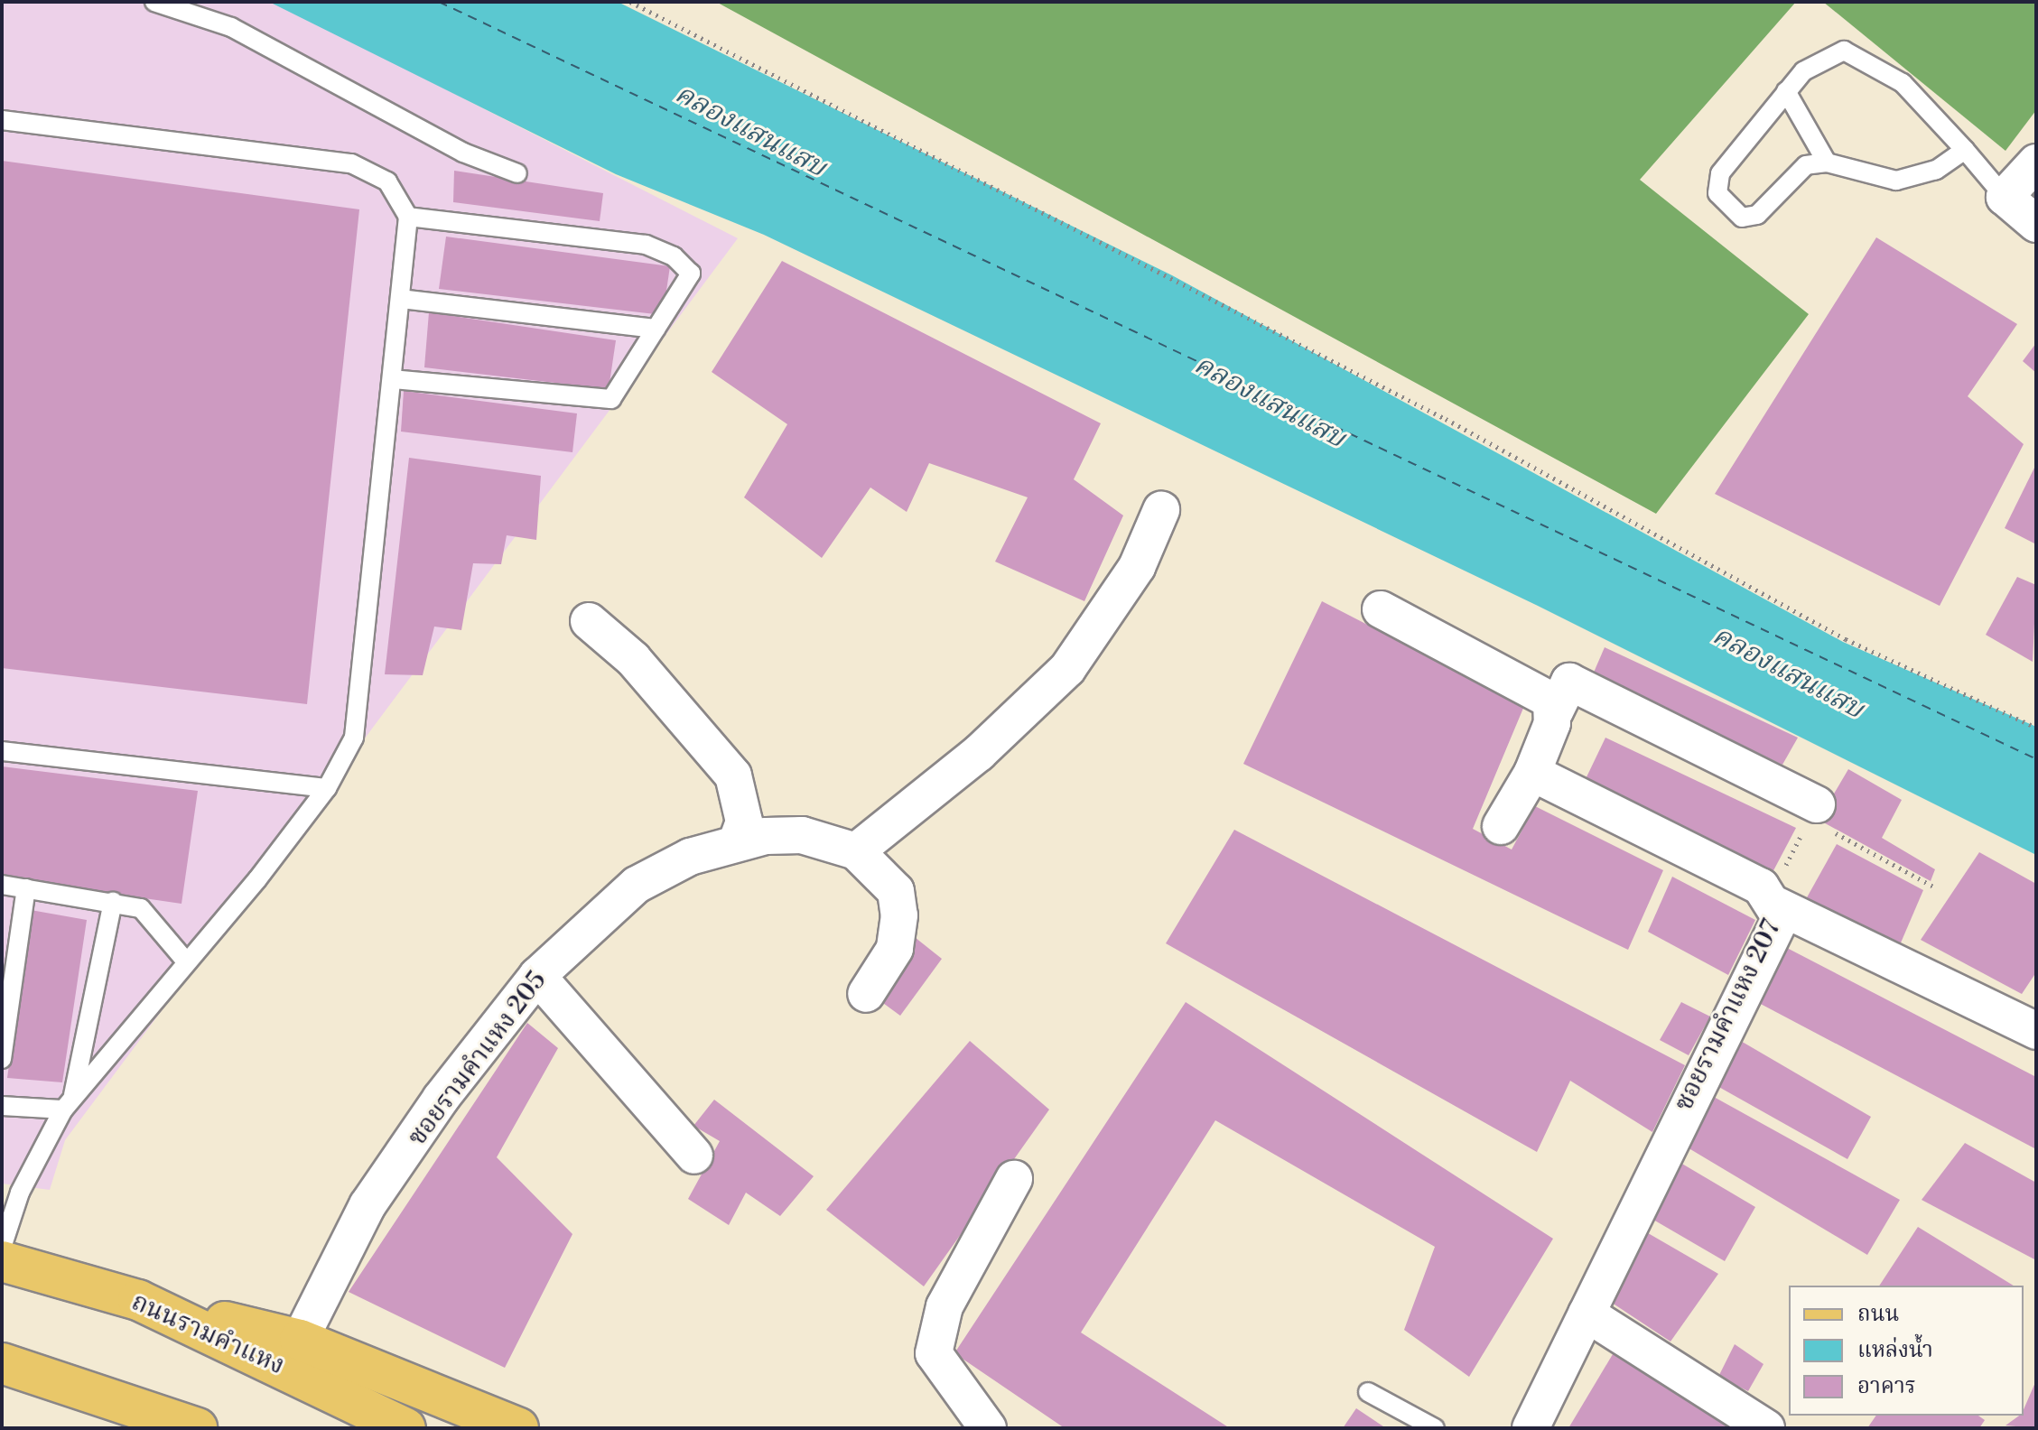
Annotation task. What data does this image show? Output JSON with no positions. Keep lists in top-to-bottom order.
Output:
{
  "streets": {
    "main road": ["ถนนรามคำแหง"],
    "street": ["ซอยรามคำแหง 207", "ซอยรามคำแหง 205"]
  },
  "water": ["คลองแสนแสบ"],
  "legend": ["ถนน", "แหล่งน้ำ", "อาคาร"]
}
